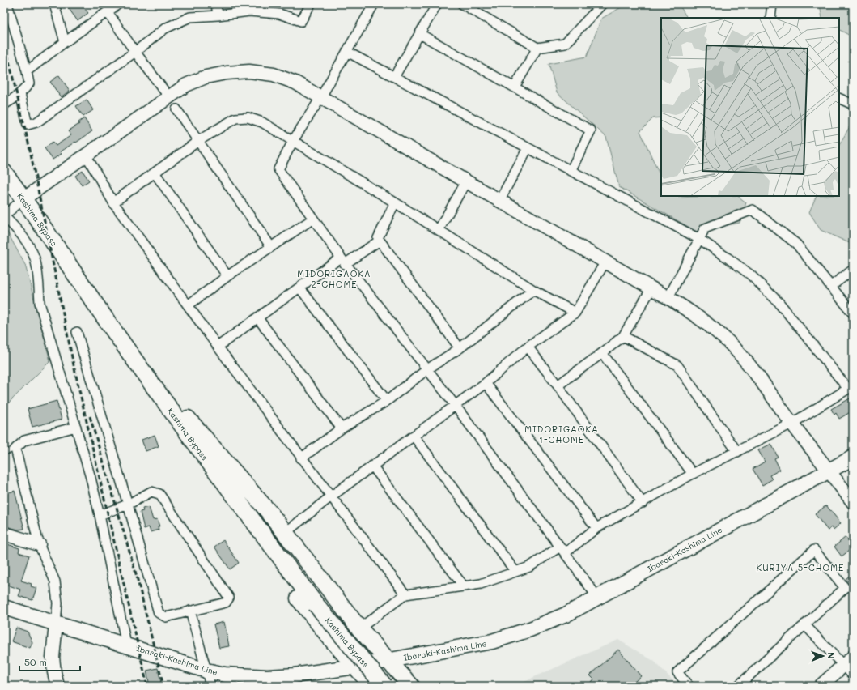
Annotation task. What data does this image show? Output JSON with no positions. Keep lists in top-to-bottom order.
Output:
{
  "streets": {
    "highway": ["Kashima Bypass"],
    "main road": ["Ibaraki-Kashima Line"]
  },
  "districts": ["MIDORIGAOKA 2-CHOME", "MIDORIGAOKA 1-CHOME", "KURIYA 5-CHOME"],
  "scale_bar": "50 m",
  "north": "right"
}
